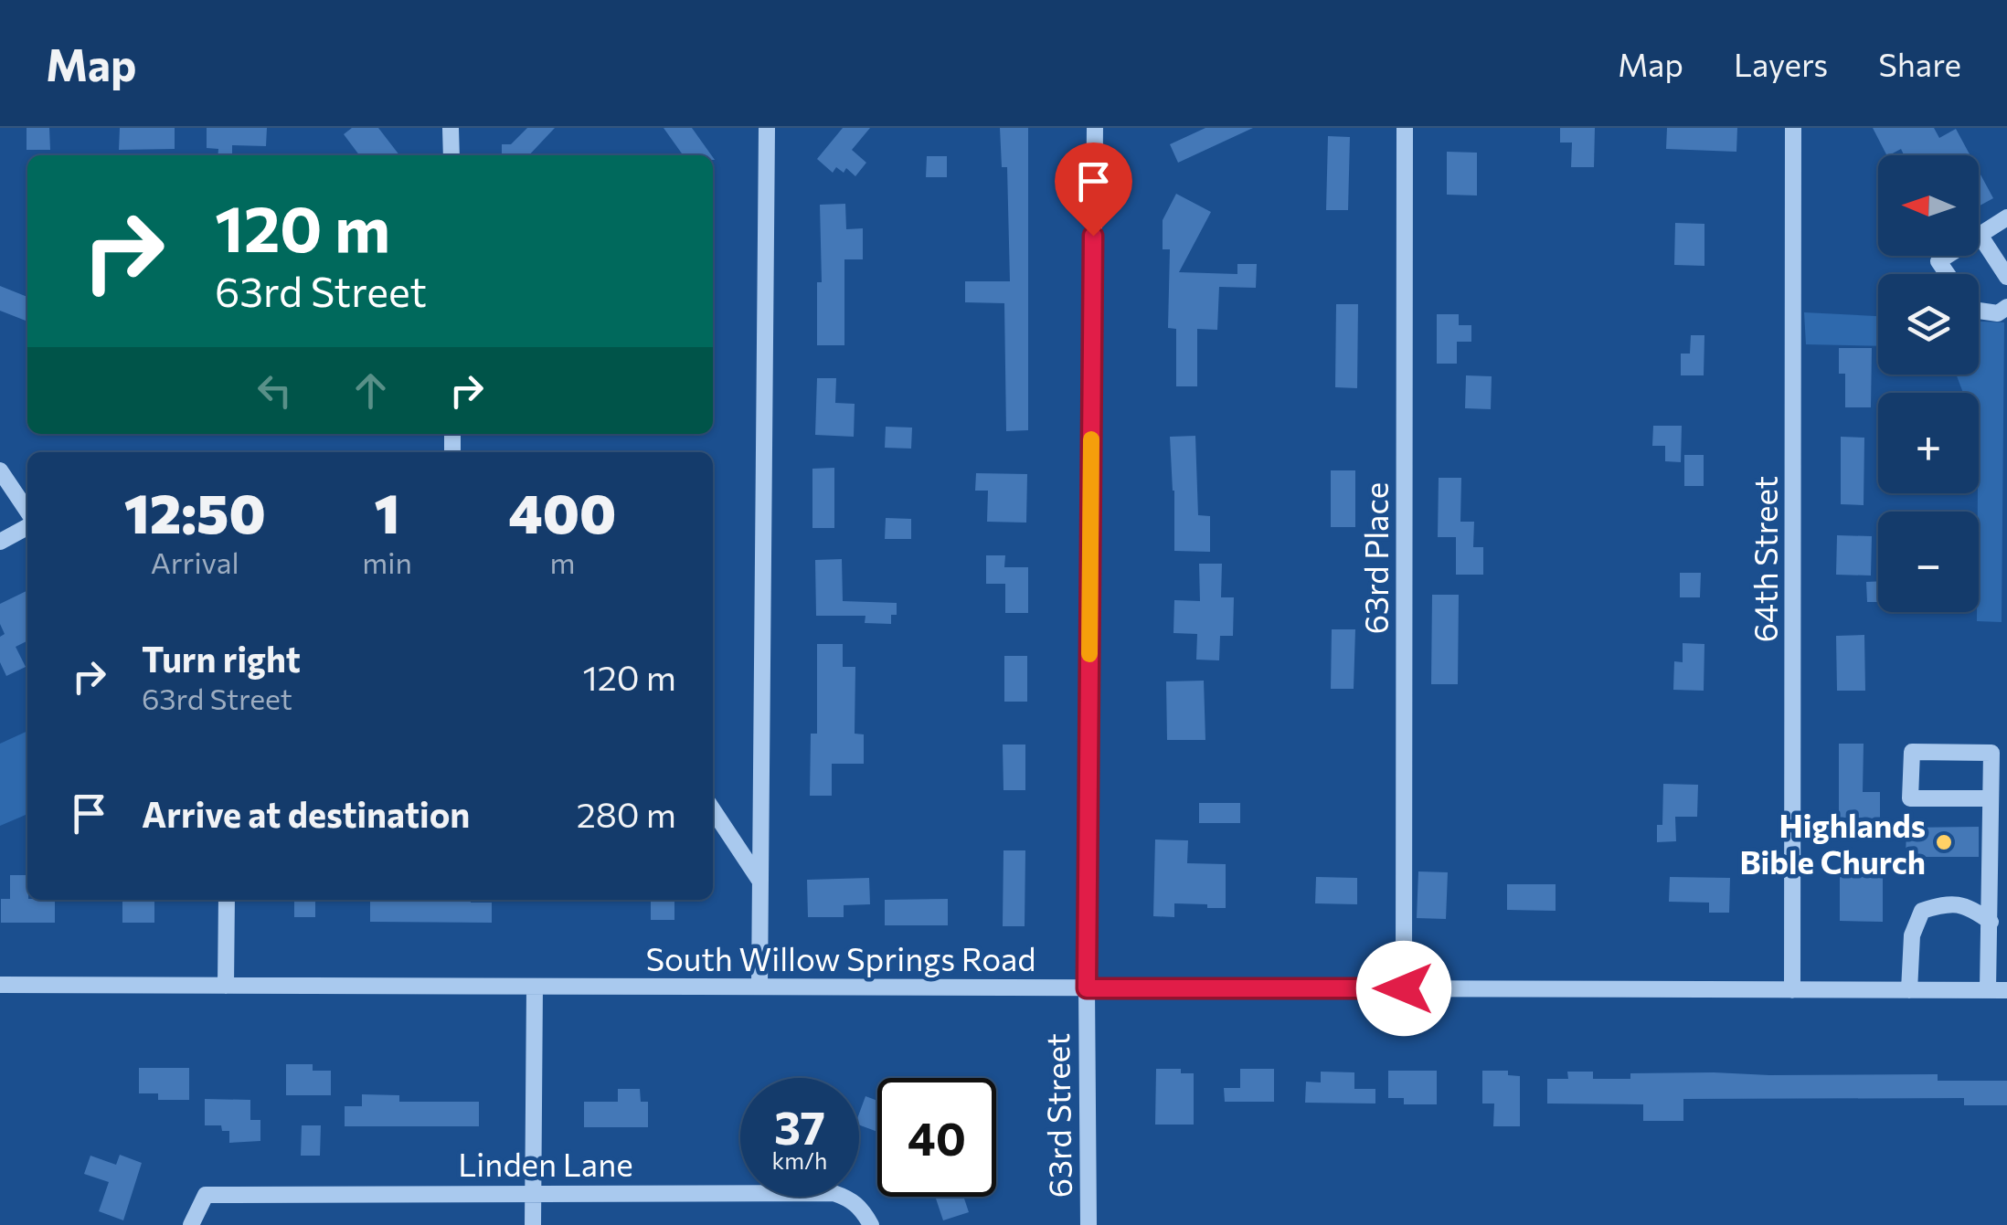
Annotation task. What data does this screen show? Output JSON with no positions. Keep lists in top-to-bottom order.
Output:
{
  "streets": {
    "street": [
      "63rd Place",
      "64th Street",
      "South Willow Springs Road",
      "63rd Street",
      "Linden Lane"
    ]
  },
  "crossings": [
    ["63rd Place", "South Willow Springs Road"],
    ["64th Street", "South Willow Springs Road"],
    ["South Willow Springs Road", "63rd Street"]
  ],
  "places": ["Highlands Bible Church"],
  "north": "left",
  "page": {
    "header": "Map",
    "nav": ["Map", "Layers", "Share"],
    "map_buttons": ["+", "−"],
    "turn": ["120 m", "63rd Street"],
    "eta": [
      "12:50",
      "Arrival",
      "1",
      "min",
      "400",
      "m"
    ],
    "list": [
      {
        "name": "Turn right",
        "note": "63rd Street",
        "value": "120 m"
      },
      {
        "name": "Arrive at destination",
        "value": "280 m"
      }
    ],
    "speed": "37 km/h",
    "limit": "40"
  }
}
